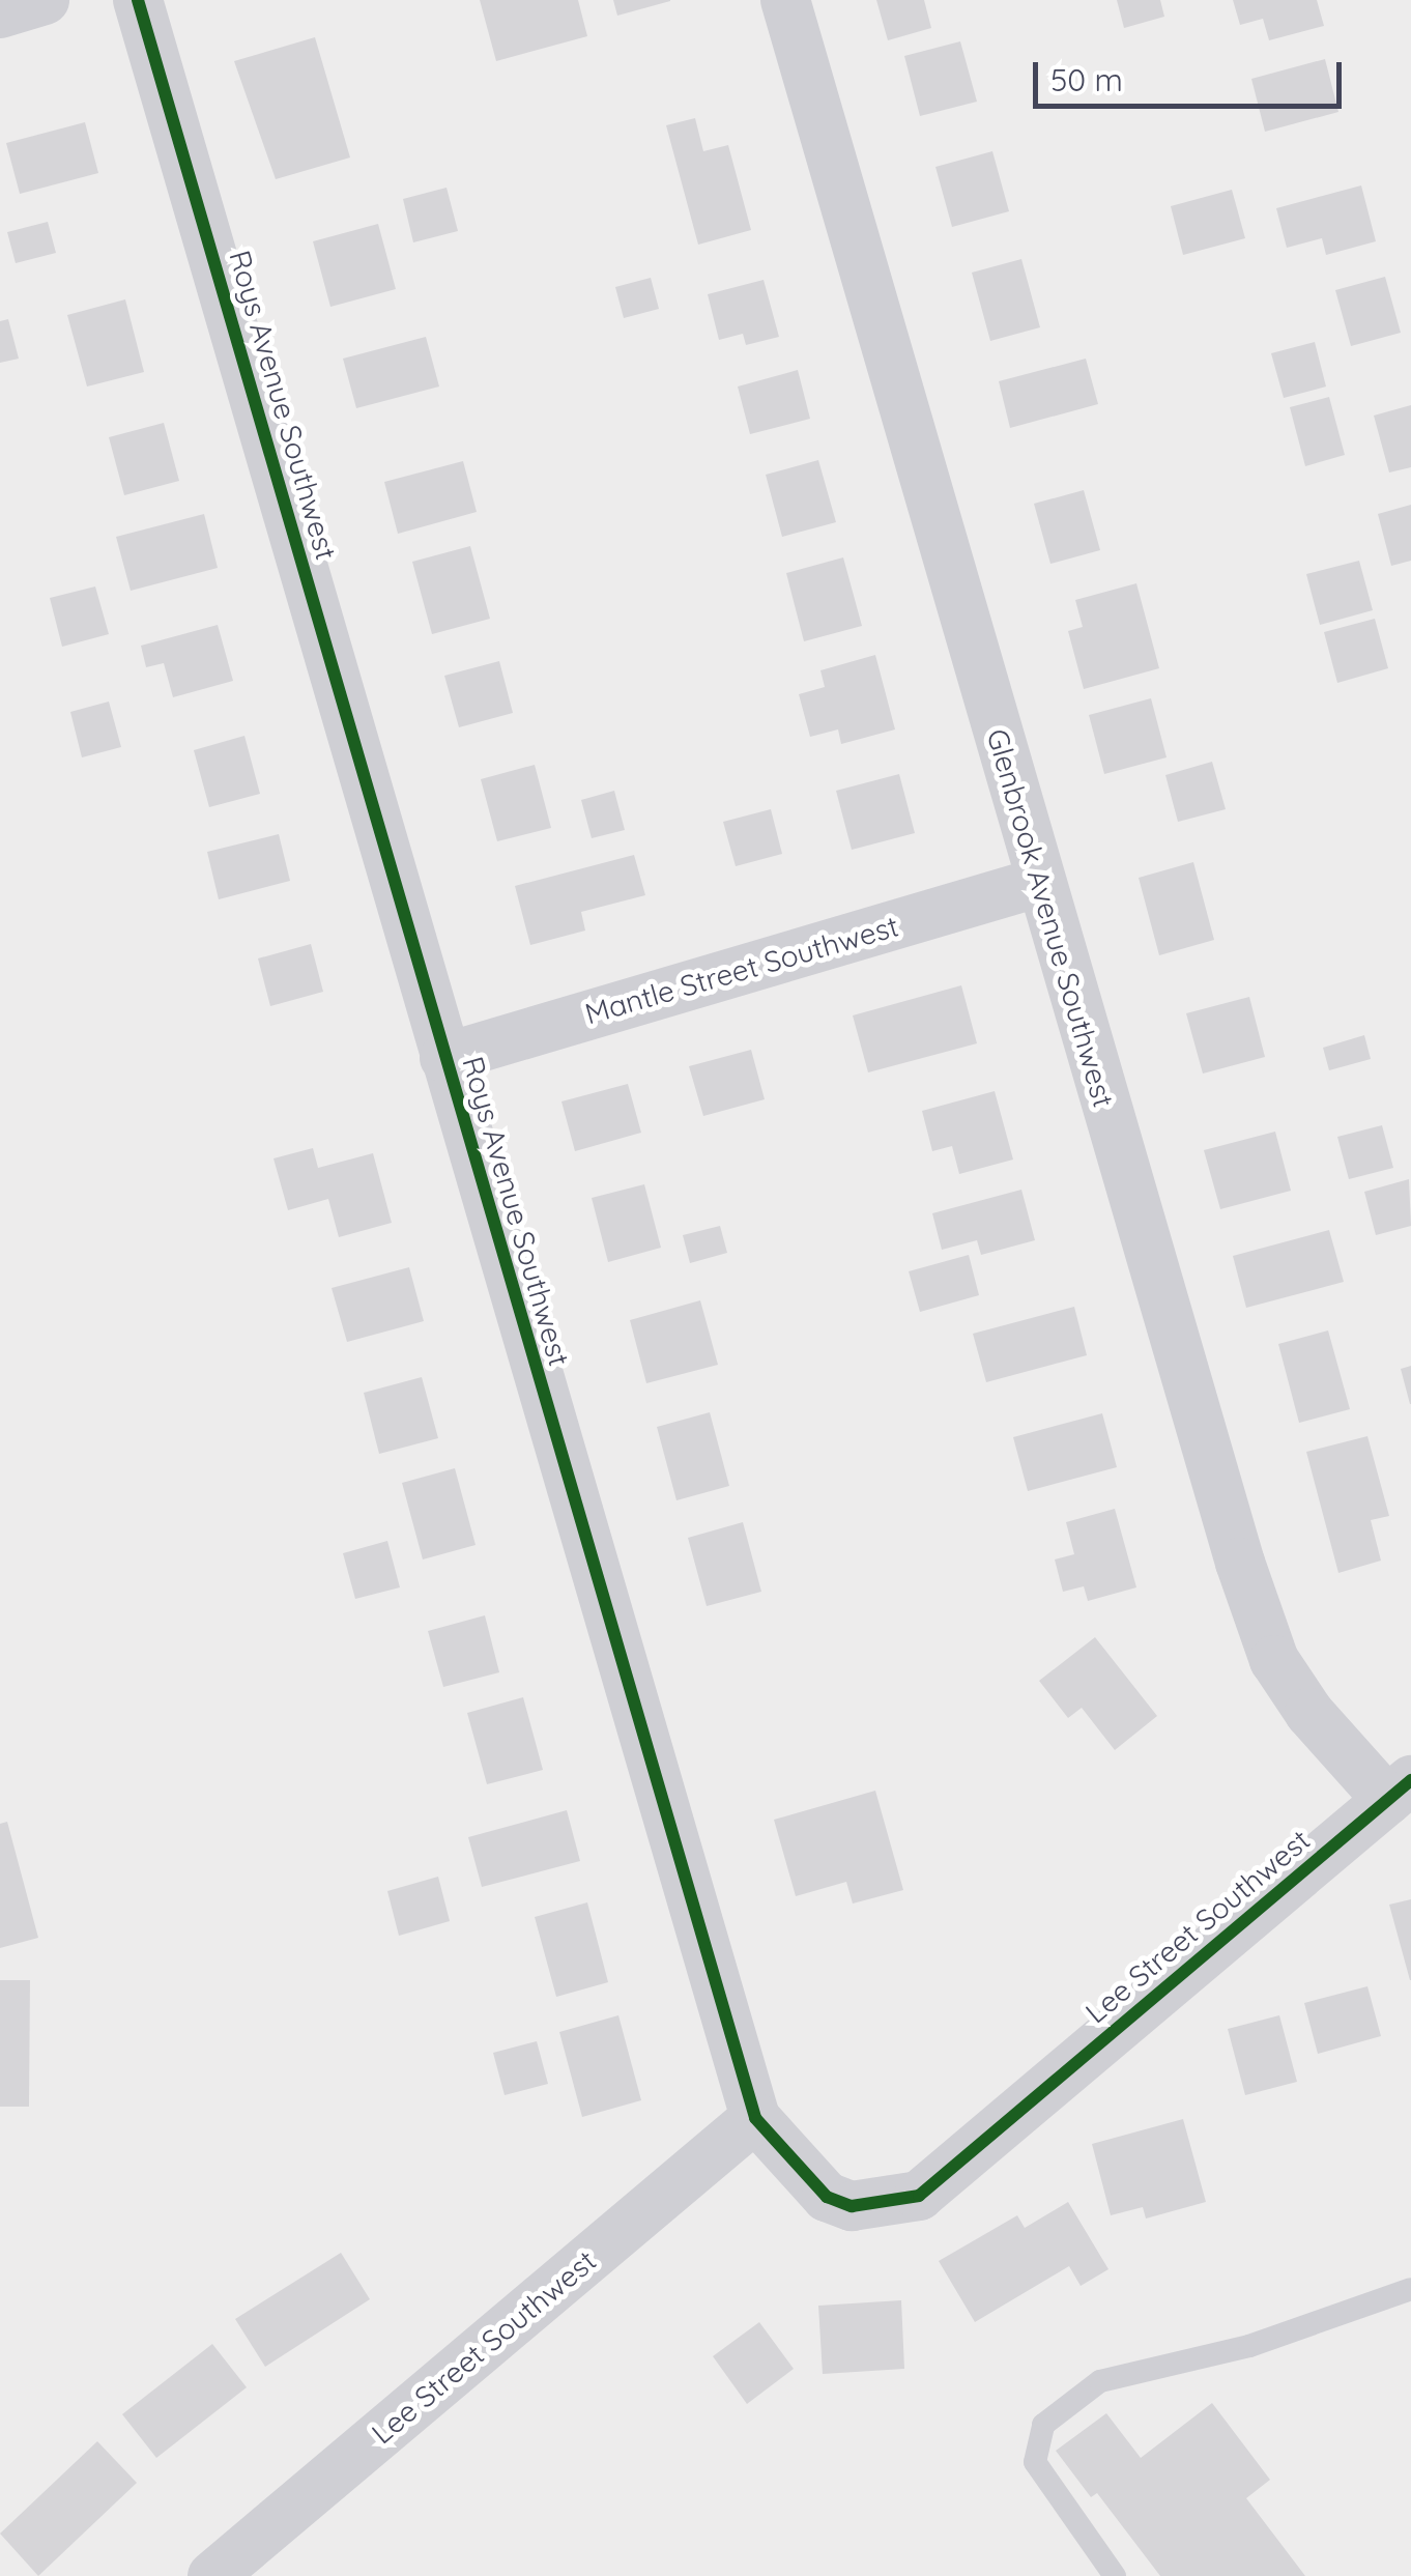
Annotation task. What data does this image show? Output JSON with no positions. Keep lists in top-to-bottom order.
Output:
{
  "streets": {
    "street": [
      "Roys Avenue Southwest",
      "Glenbrook Avenue Southwest",
      "Mantle Street Southwest",
      "Lee Street Southwest"
    ]
  },
  "crossings": [
    ["Roys Avenue Southwest", "Mantle Street Southwest"],
    ["Roys Avenue Southwest", "Lee Street Southwest"],
    ["Glenbrook Avenue Southwest", "Mantle Street Southwest"],
    ["Glenbrook Avenue Southwest", "Lee Street Southwest"]
  ],
  "scale_bar": "50 m"
}
